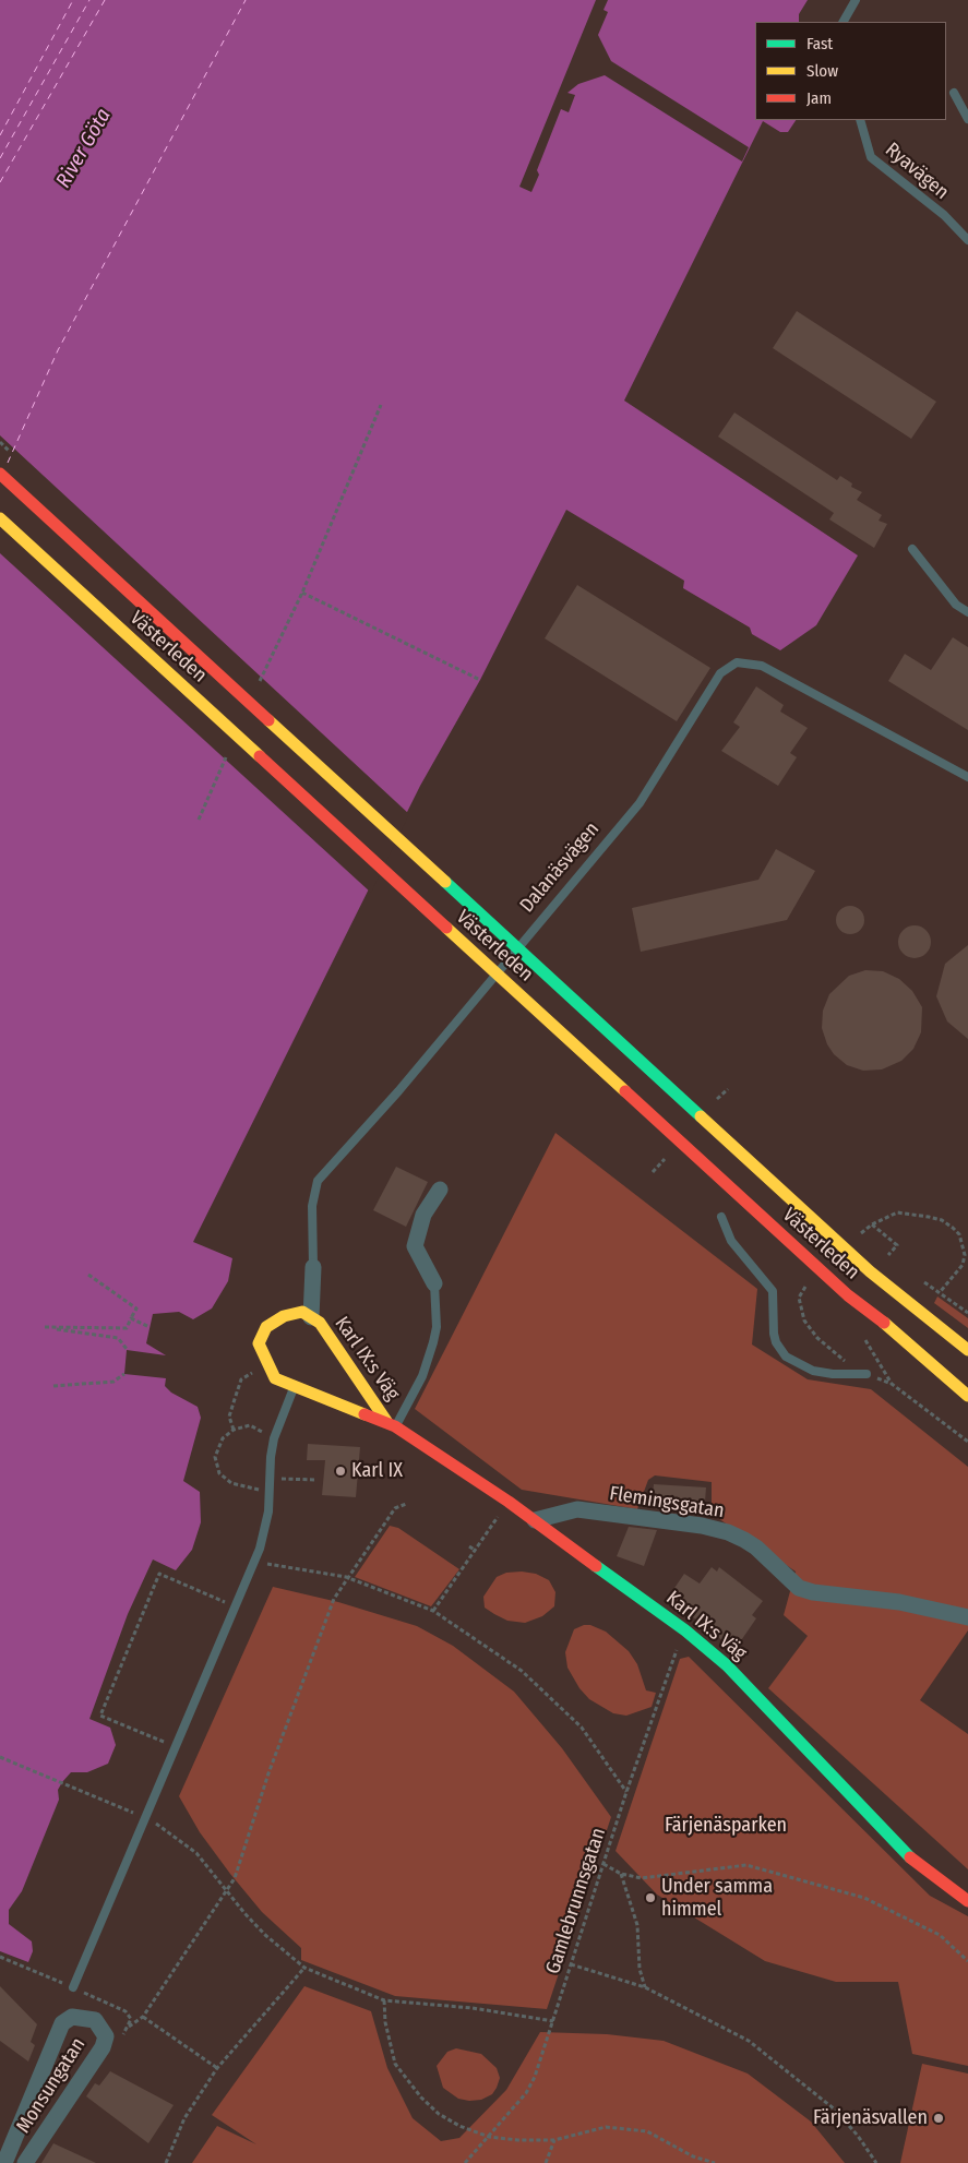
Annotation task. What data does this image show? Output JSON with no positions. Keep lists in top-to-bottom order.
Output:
{
  "streets": {
    "main road": ["Västerleden", "Karl IX:s Väg"],
    "street": ["Dalanäsvägen", "Flemingsgatan", "Monsungatan"],
    "lane": ["Ryavägen"],
    "path": ["Gamlebrunnsgatan"]
  },
  "crossings": [
    ["Dalanäsvägen", "Karl IX:s Väg"],
    ["Karl IX:s Väg", "Flemingsgatan"],
    ["Karl IX:s Väg", "Gamlebrunnsgatan"]
  ],
  "water": ["River Göta"],
  "parks": ["Färjenäsparken"],
  "places": ["Karl IX", "Under samma himmel", "Färjenäsvallen"],
  "legend": ["Fast", "Slow", "Jam"]
}
